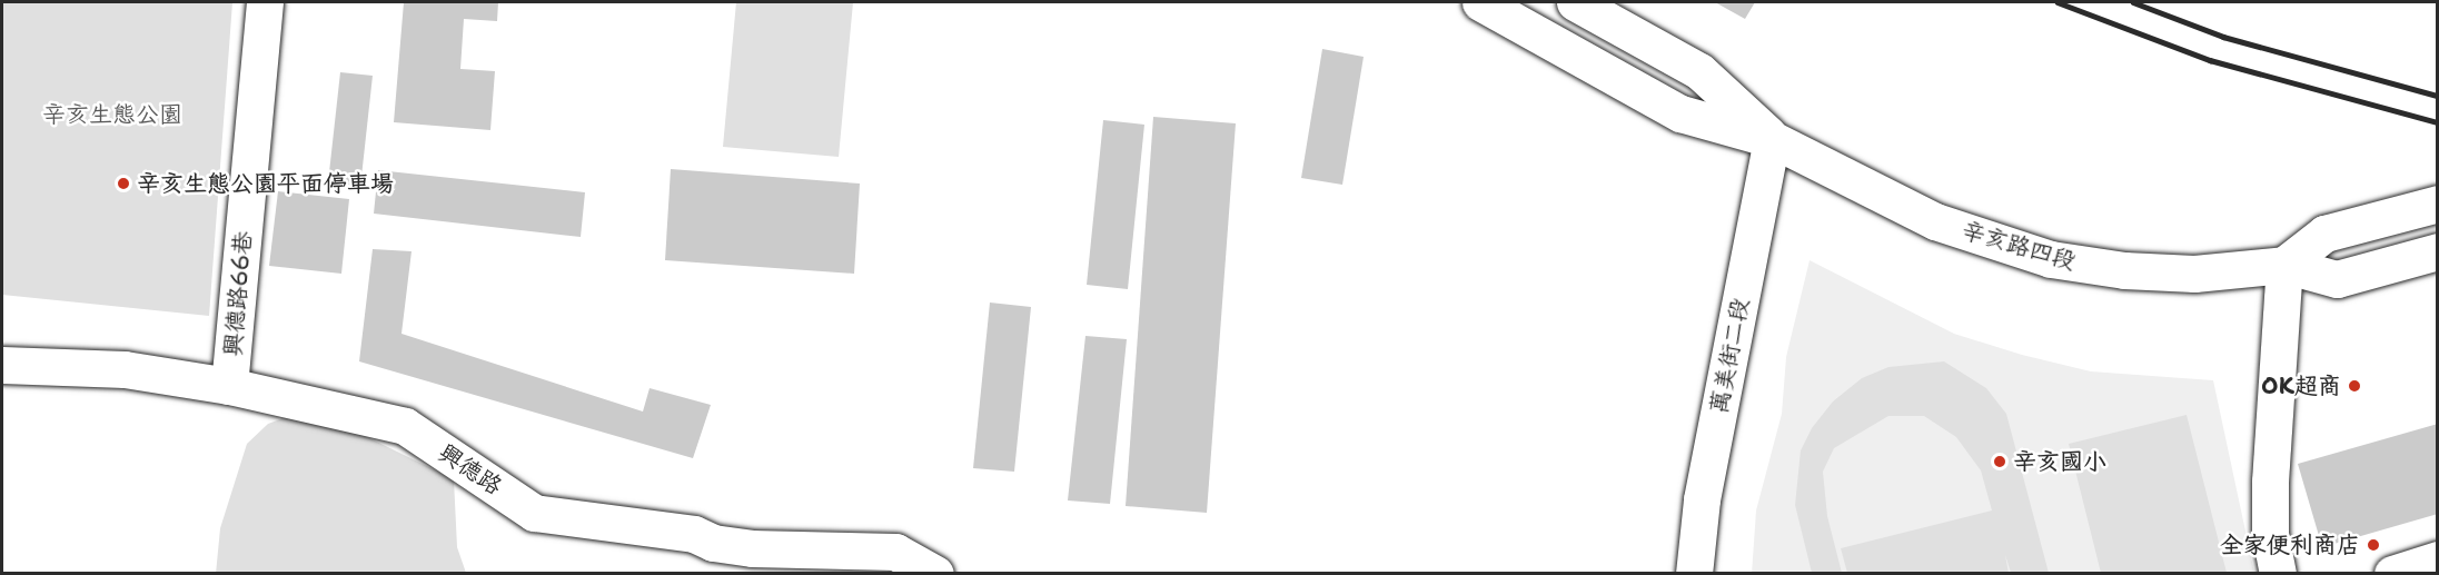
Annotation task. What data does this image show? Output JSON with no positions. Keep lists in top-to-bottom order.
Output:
{
  "streets": {
    "street": [
      "辛亥路四段",
      "興德路66巷",
      "萬美街二段",
      "興德路"
    ]
  },
  "crossings": [
    ["辛亥路四段", "萬美街二段"],
    ["興德路66巷", "興德路"]
  ],
  "parks": ["辛亥生態公園"],
  "places": [
    "辛亥生態公園平面停車場",
    "OK超商",
    "辛亥國小",
    "全家便利商店"
  ]
}
